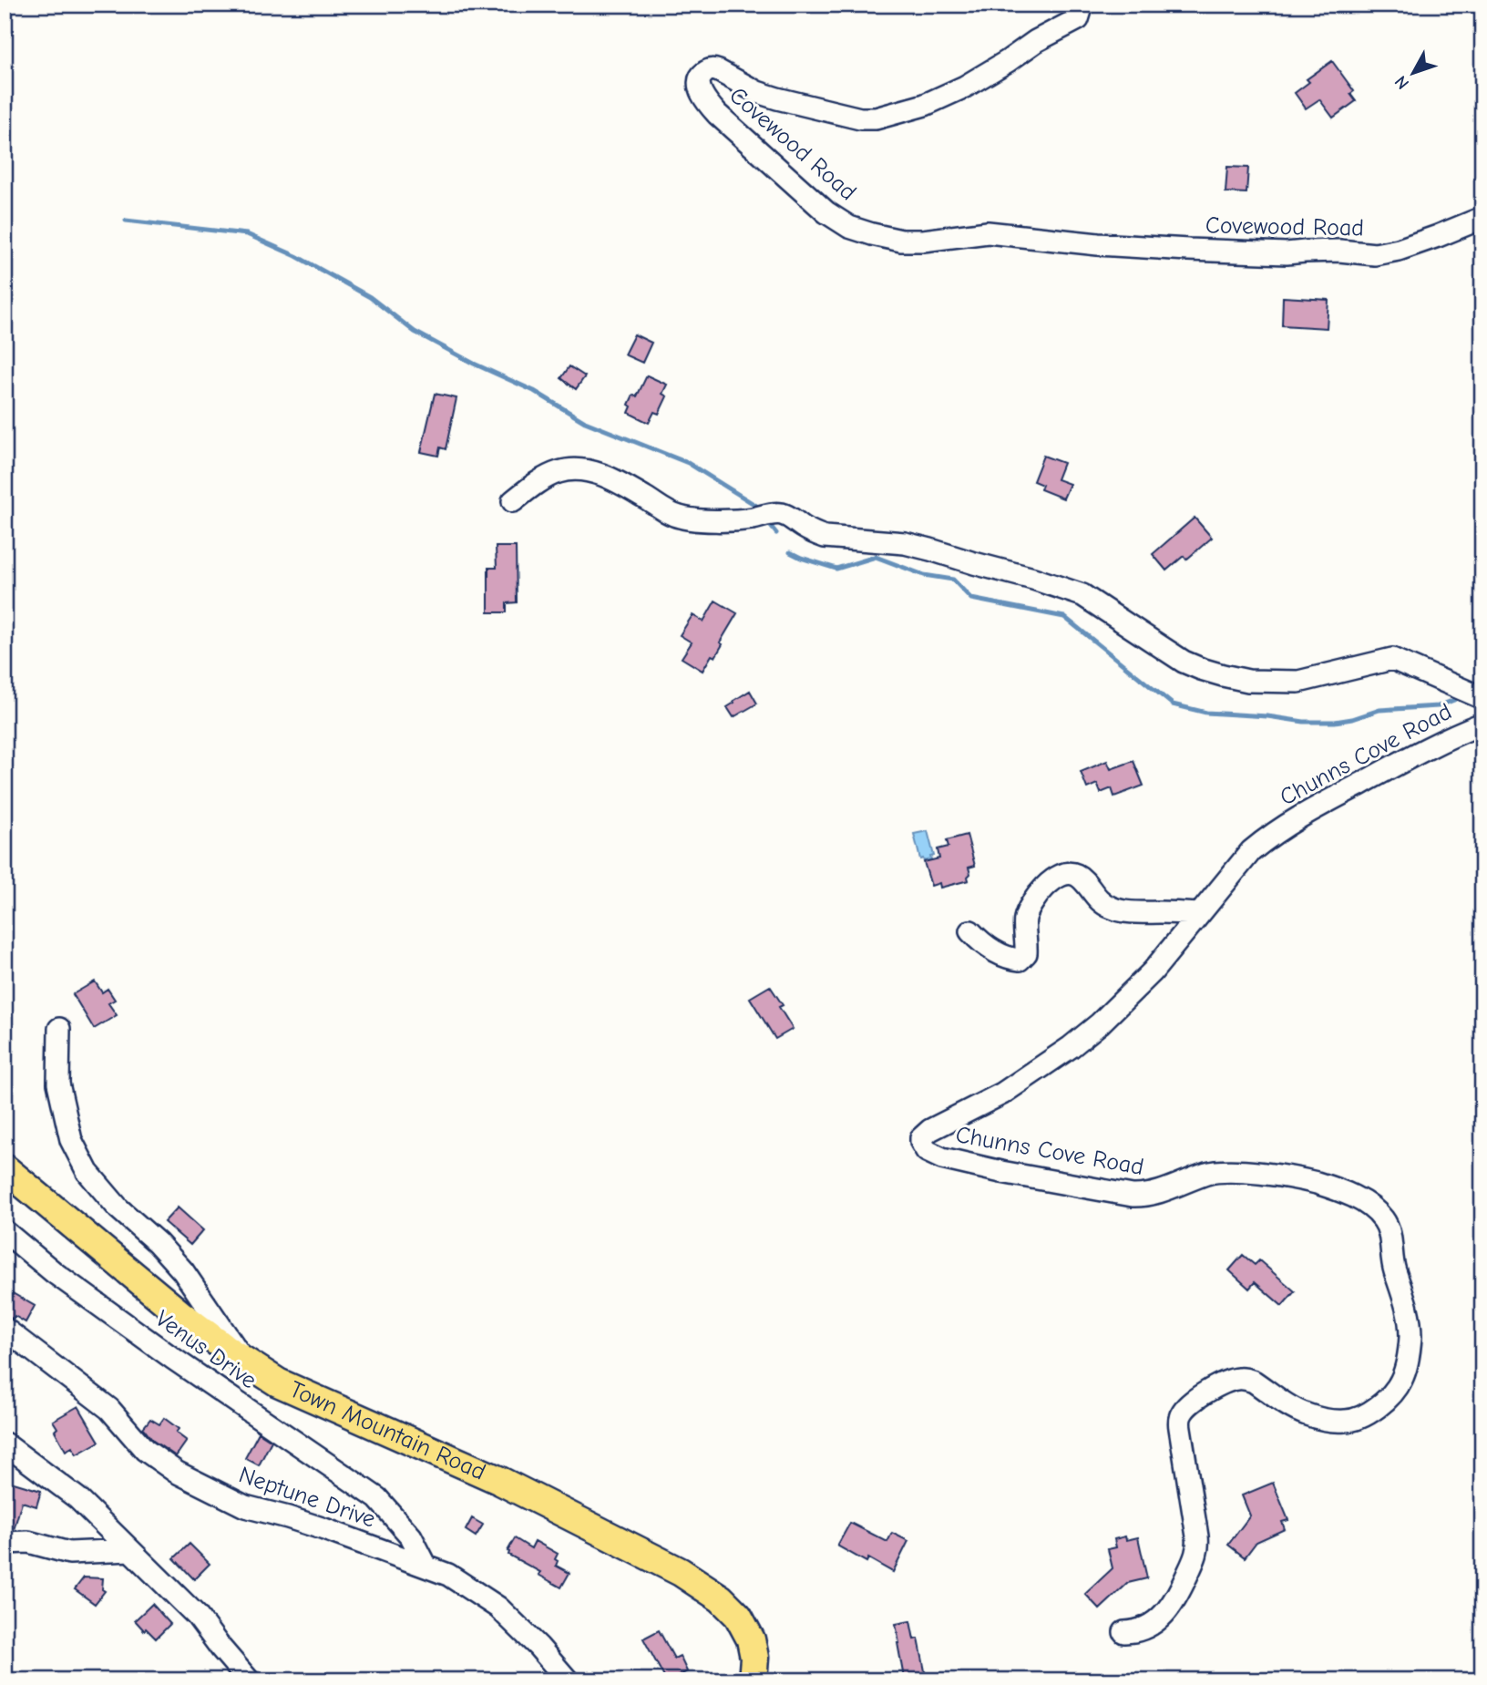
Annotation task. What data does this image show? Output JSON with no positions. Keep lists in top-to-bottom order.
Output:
{
  "streets": {
    "main road": ["Town Mountain Road"],
    "street": [
      "Covewood Road",
      "Chunns Cove Road",
      "Venus Drive",
      "Neptune Drive"
    ]
  },
  "crossings": [
    ["Venus Drive", "Neptune Drive"]
  ],
  "north": "bottom left"
}
